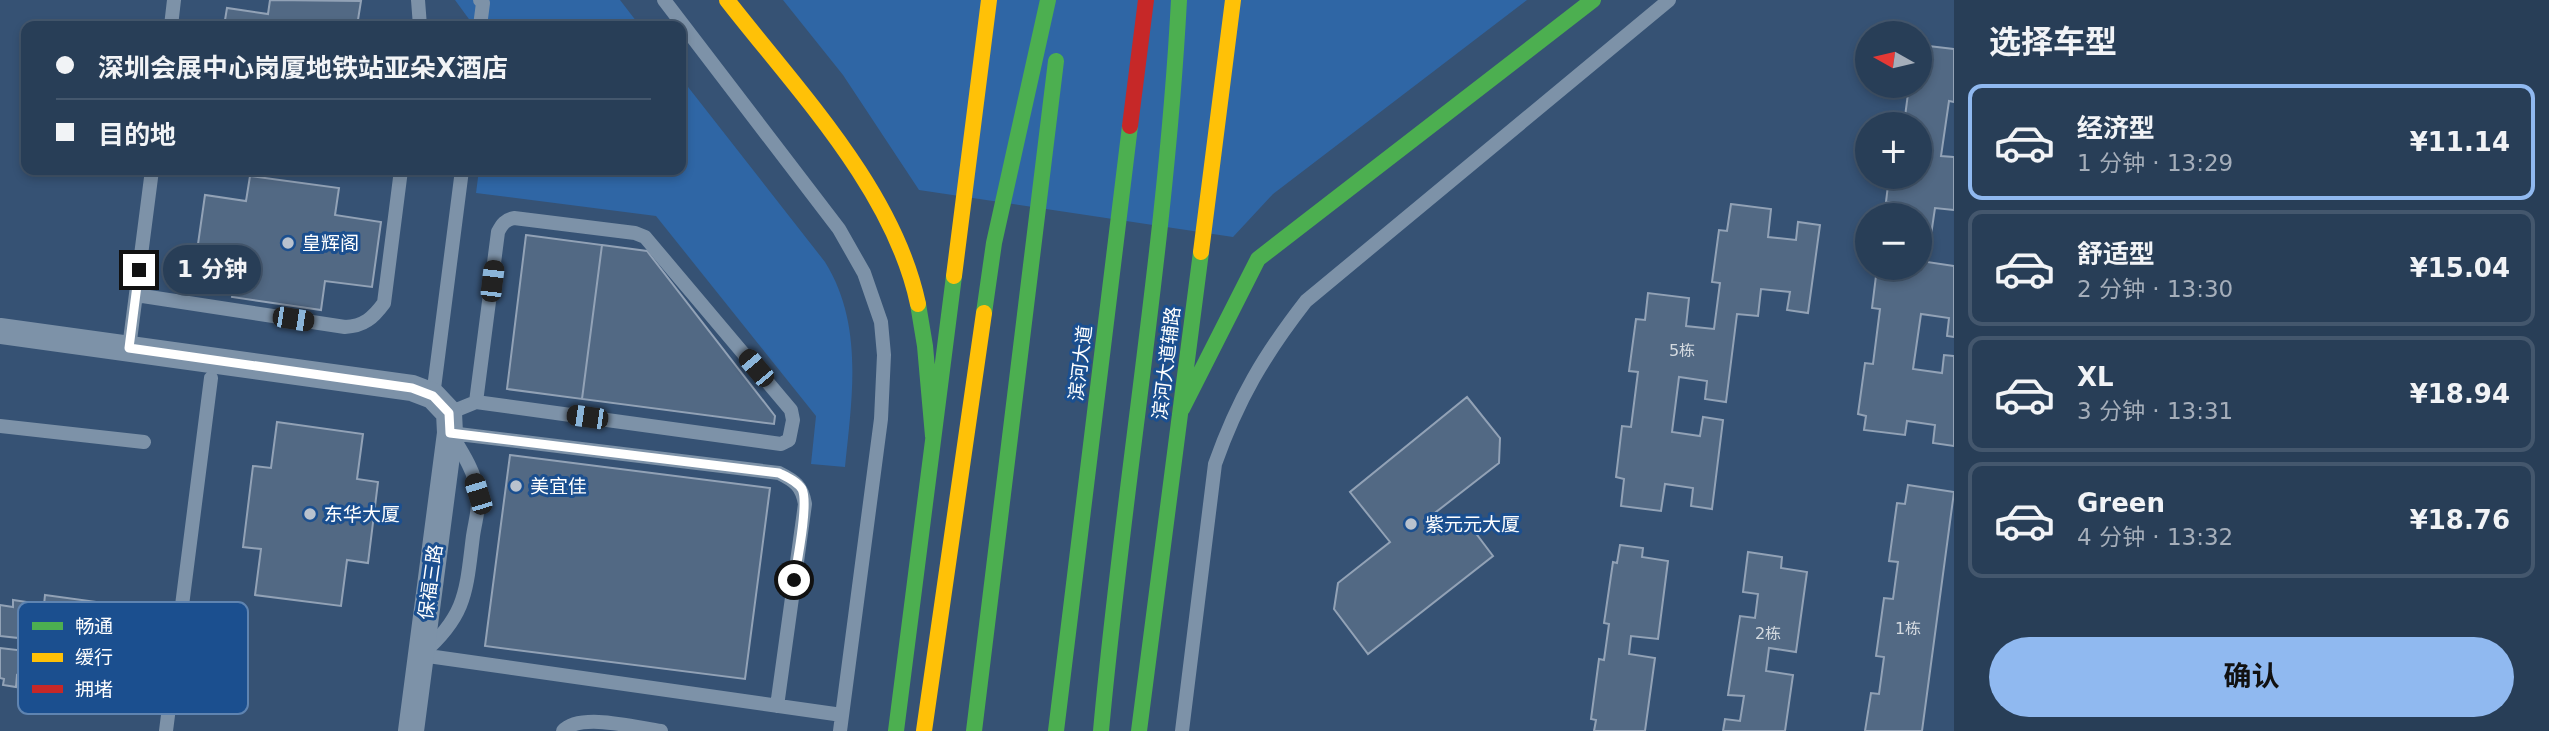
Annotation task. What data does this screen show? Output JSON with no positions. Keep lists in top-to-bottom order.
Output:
{
  "streets": {
    "main road": ["滨河大道", "滨河大道辅路"],
    "street": ["保福三路"]
  },
  "places": [
    "皇辉阁",
    "美宜佳",
    "东华大厦",
    "紫元元大厦"
  ],
  "house_numbers": ["5栋", "1栋", "2栋"],
  "legend": ["畅通", "缓行", "拥堵"],
  "north": "left",
  "page": {
    "heading": "选择车型",
    "map_buttons": ["+", "−"],
    "banner": ["深圳会展中心岗厦地铁站亚朵X酒店", "目的地"],
    "list": [
      {
        "name": "经济型",
        "note": "1 分钟 · 13:29",
        "value": "¥11.14"
      },
      {
        "name": "舒适型",
        "note": "2 分钟 · 13:30",
        "value": "¥15.04"
      },
      {
        "name": "XL",
        "note": "3 分钟 · 13:31",
        "value": "¥18.94"
      },
      {
        "name": "Green",
        "note": "4 分钟 · 13:32",
        "value": "¥18.76"
      }
    ],
    "bubble": "1 分钟",
    "buttons": "确认"
  }
}
